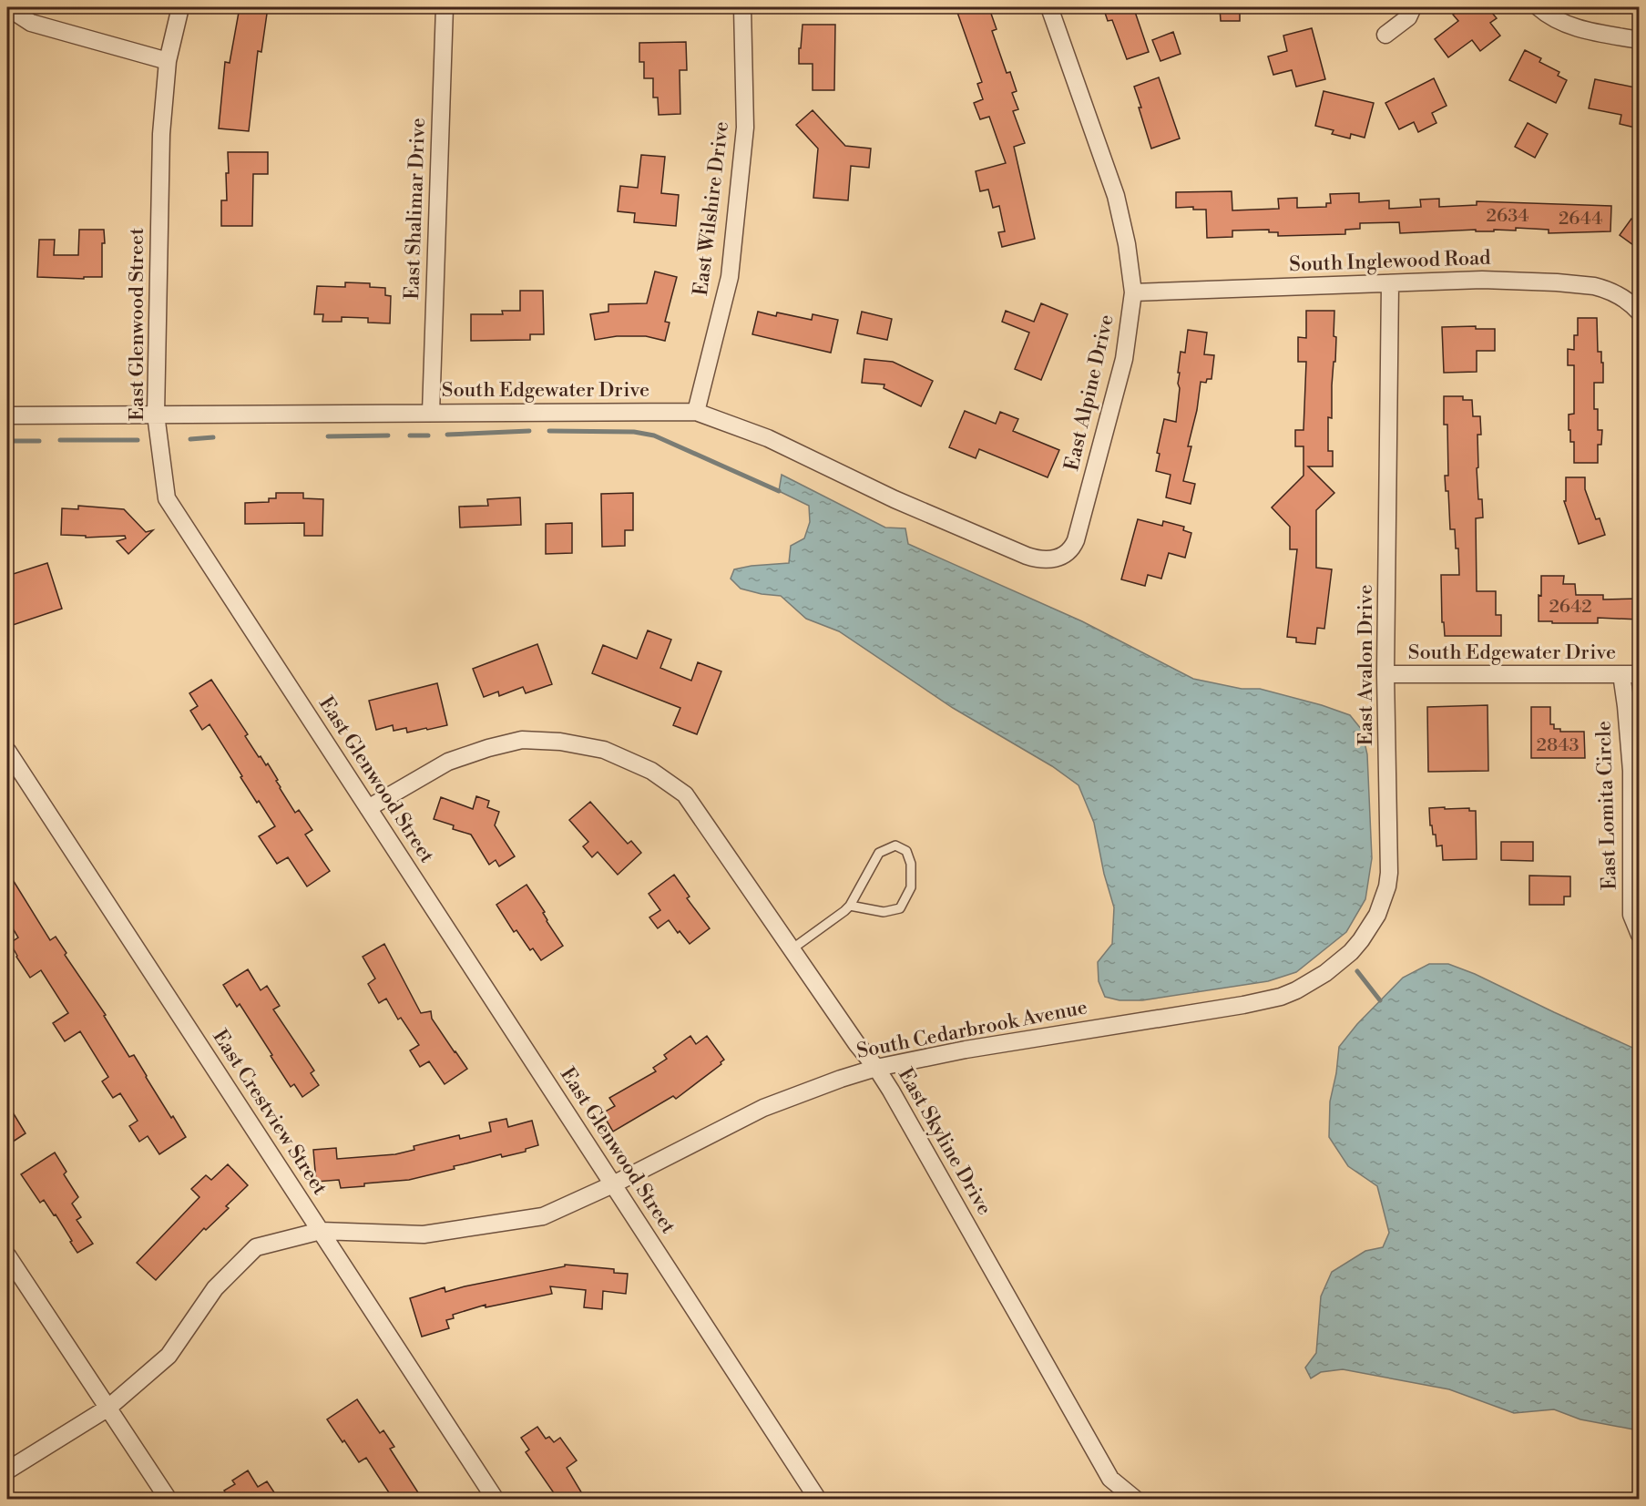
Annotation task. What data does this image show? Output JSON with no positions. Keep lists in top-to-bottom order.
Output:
{
  "streets": {
    "street": [
      "East Shalimar Drive",
      "East Wilshire Drive",
      "South Inglewood Road",
      "East Glenwood Street",
      "South Edgewater Drive",
      "East Alpine Drive",
      "East Avalon Drive",
      "East Lomita Circle",
      "South Cedarbrook Avenue",
      "East Crestview Street",
      "East Skyline Drive"
    ]
  },
  "crossings": [
    ["East Shalimar Drive", "South Edgewater Drive"],
    ["East Wilshire Drive", "South Edgewater Drive"],
    ["South Inglewood Road", "East Alpine Drive"],
    ["South Inglewood Road", "East Avalon Drive"],
    ["East Glenwood Street", "South Edgewater Drive"],
    ["East Glenwood Street", "South Cedarbrook Avenue"],
    ["East Glenwood Street", "East Skyline Drive"],
    ["South Edgewater Drive", "East Alpine Drive"],
    ["South Edgewater Drive", "East Avalon Drive"],
    ["South Edgewater Drive", "East Lomita Circle"],
    ["East Avalon Drive", "South Cedarbrook Avenue"],
    ["South Cedarbrook Avenue", "East Crestview Street"],
    ["South Cedarbrook Avenue", "East Skyline Drive"]
  ],
  "house_numbers": [
    "2634",
    "2644",
    "2642",
    "2843"
  ]
}
